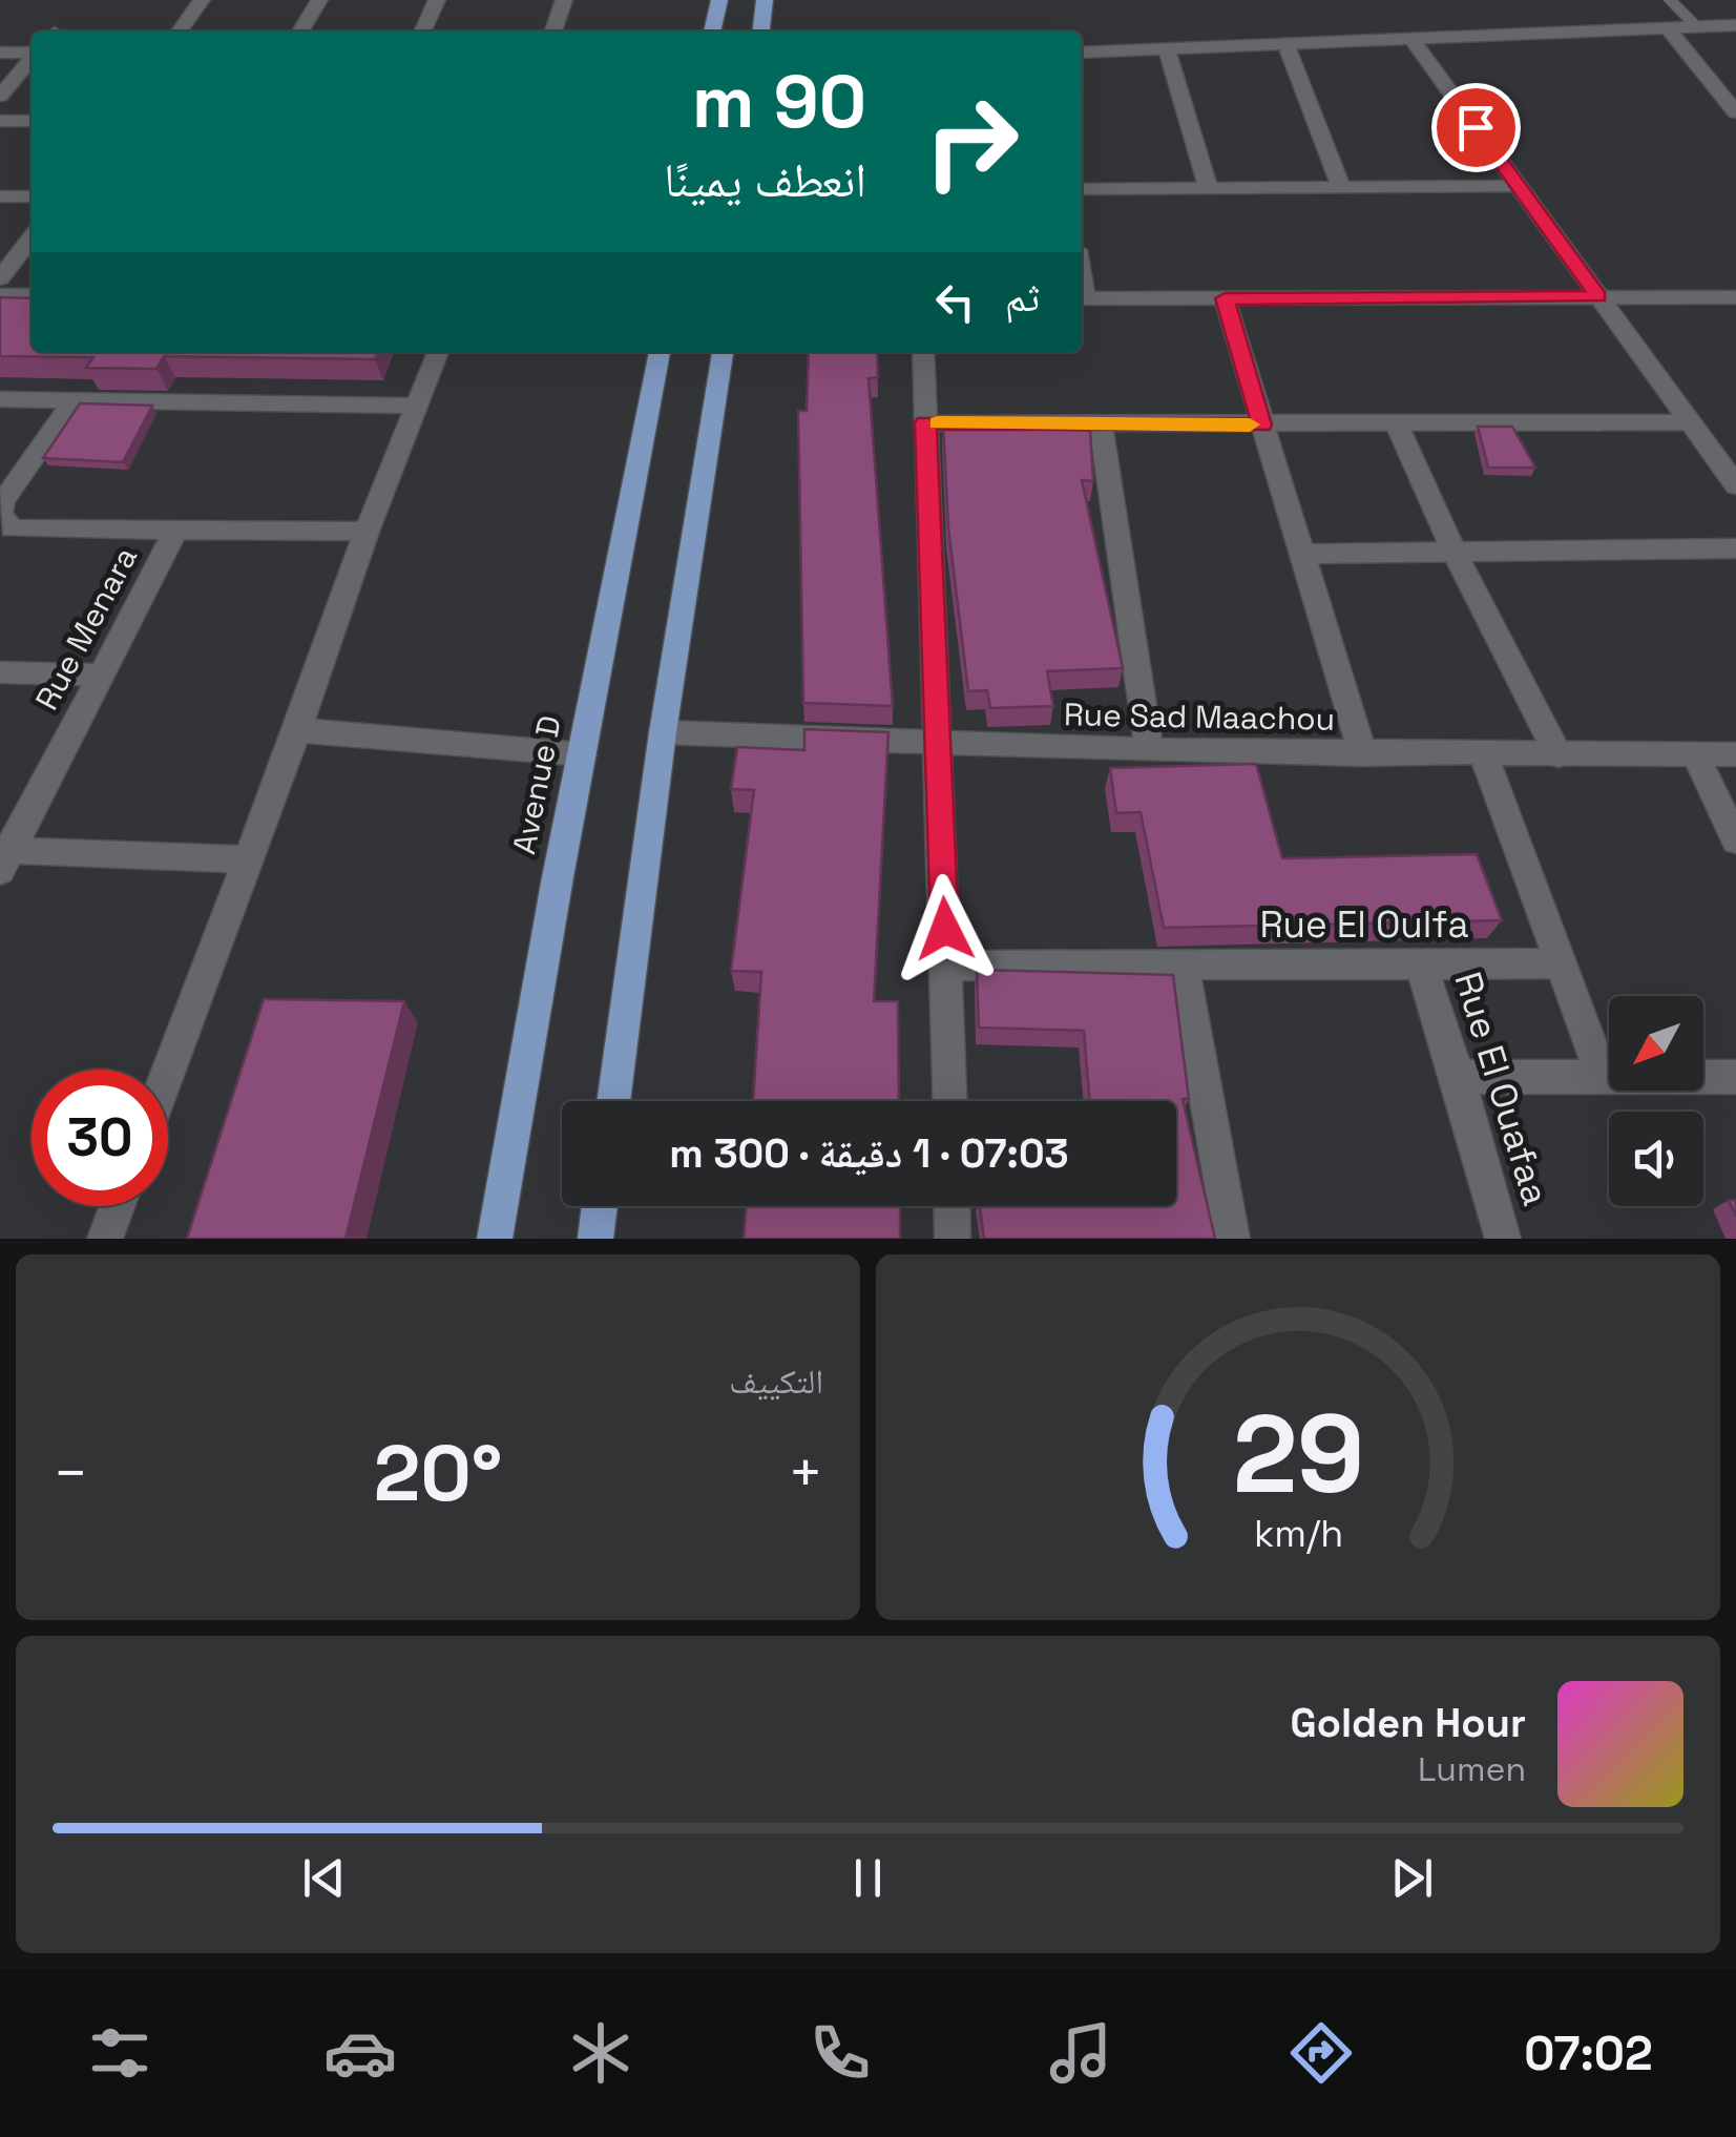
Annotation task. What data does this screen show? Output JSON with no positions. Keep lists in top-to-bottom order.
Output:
{
  "streets": {
    "main road": ["Avenue D"],
    "street": [
      "Rue Menara",
      "Rue Sad Maachou",
      "Rue El Oulfa",
      "Rue El Ouafaa"
    ]
  },
  "crossings": [
    ["Rue El Oulfa", "Rue El Ouafaa"]
  ],
  "north": "bottom left",
  "page": {
    "turn": ["90 m", "انعطف يمينًا"],
    "then": "ثم",
    "limit": "30",
    "trip": "07:03 · 1 دقيقة · 300 m",
    "tile": "التكييف",
    "heat": ["−", "20°", "+"],
    "song": ["Golden Hour", "Lumen"],
    "tabs": "07:02",
    "gauge": ["29", "km/h"]
  }
}
